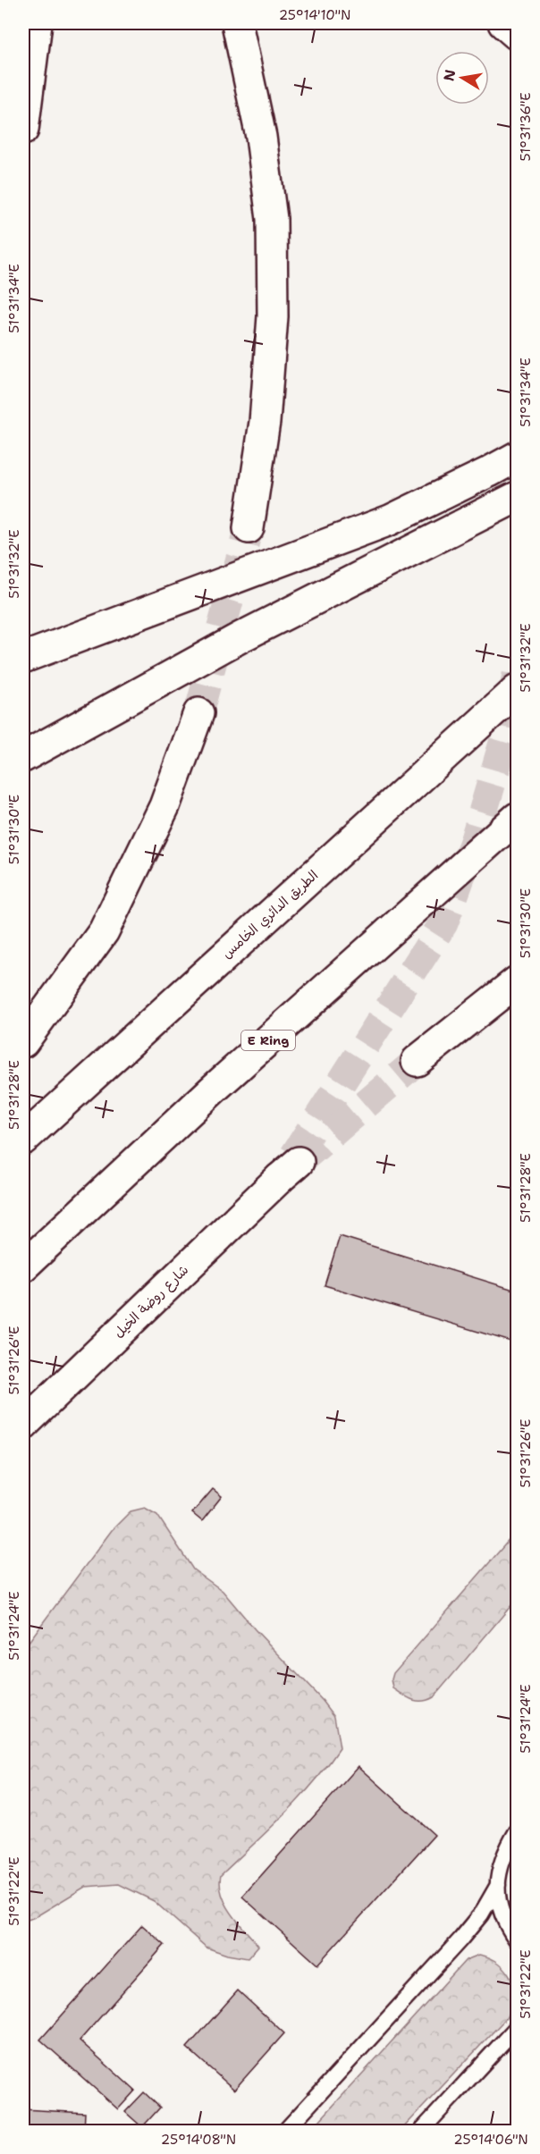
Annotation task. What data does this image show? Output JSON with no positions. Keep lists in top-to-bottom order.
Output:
{
  "streets": {
    "main road": ["الطريق الدائري الخامس", "E Ring", "شارع روضة الخيل"]
  },
  "north": "left",
  "coordinates": [
    "25°14'10\"N",
    "51°31'36\"E",
    "51°31'34\"E",
    "51°31'32\"E",
    "51°31'30\"E",
    "51°31'28\"E",
    "51°31'26\"E",
    "51°31'24\"E",
    "51°31'22\"E",
    "25°14'08\"N",
    "25°14'06\"N"
  ]
}
